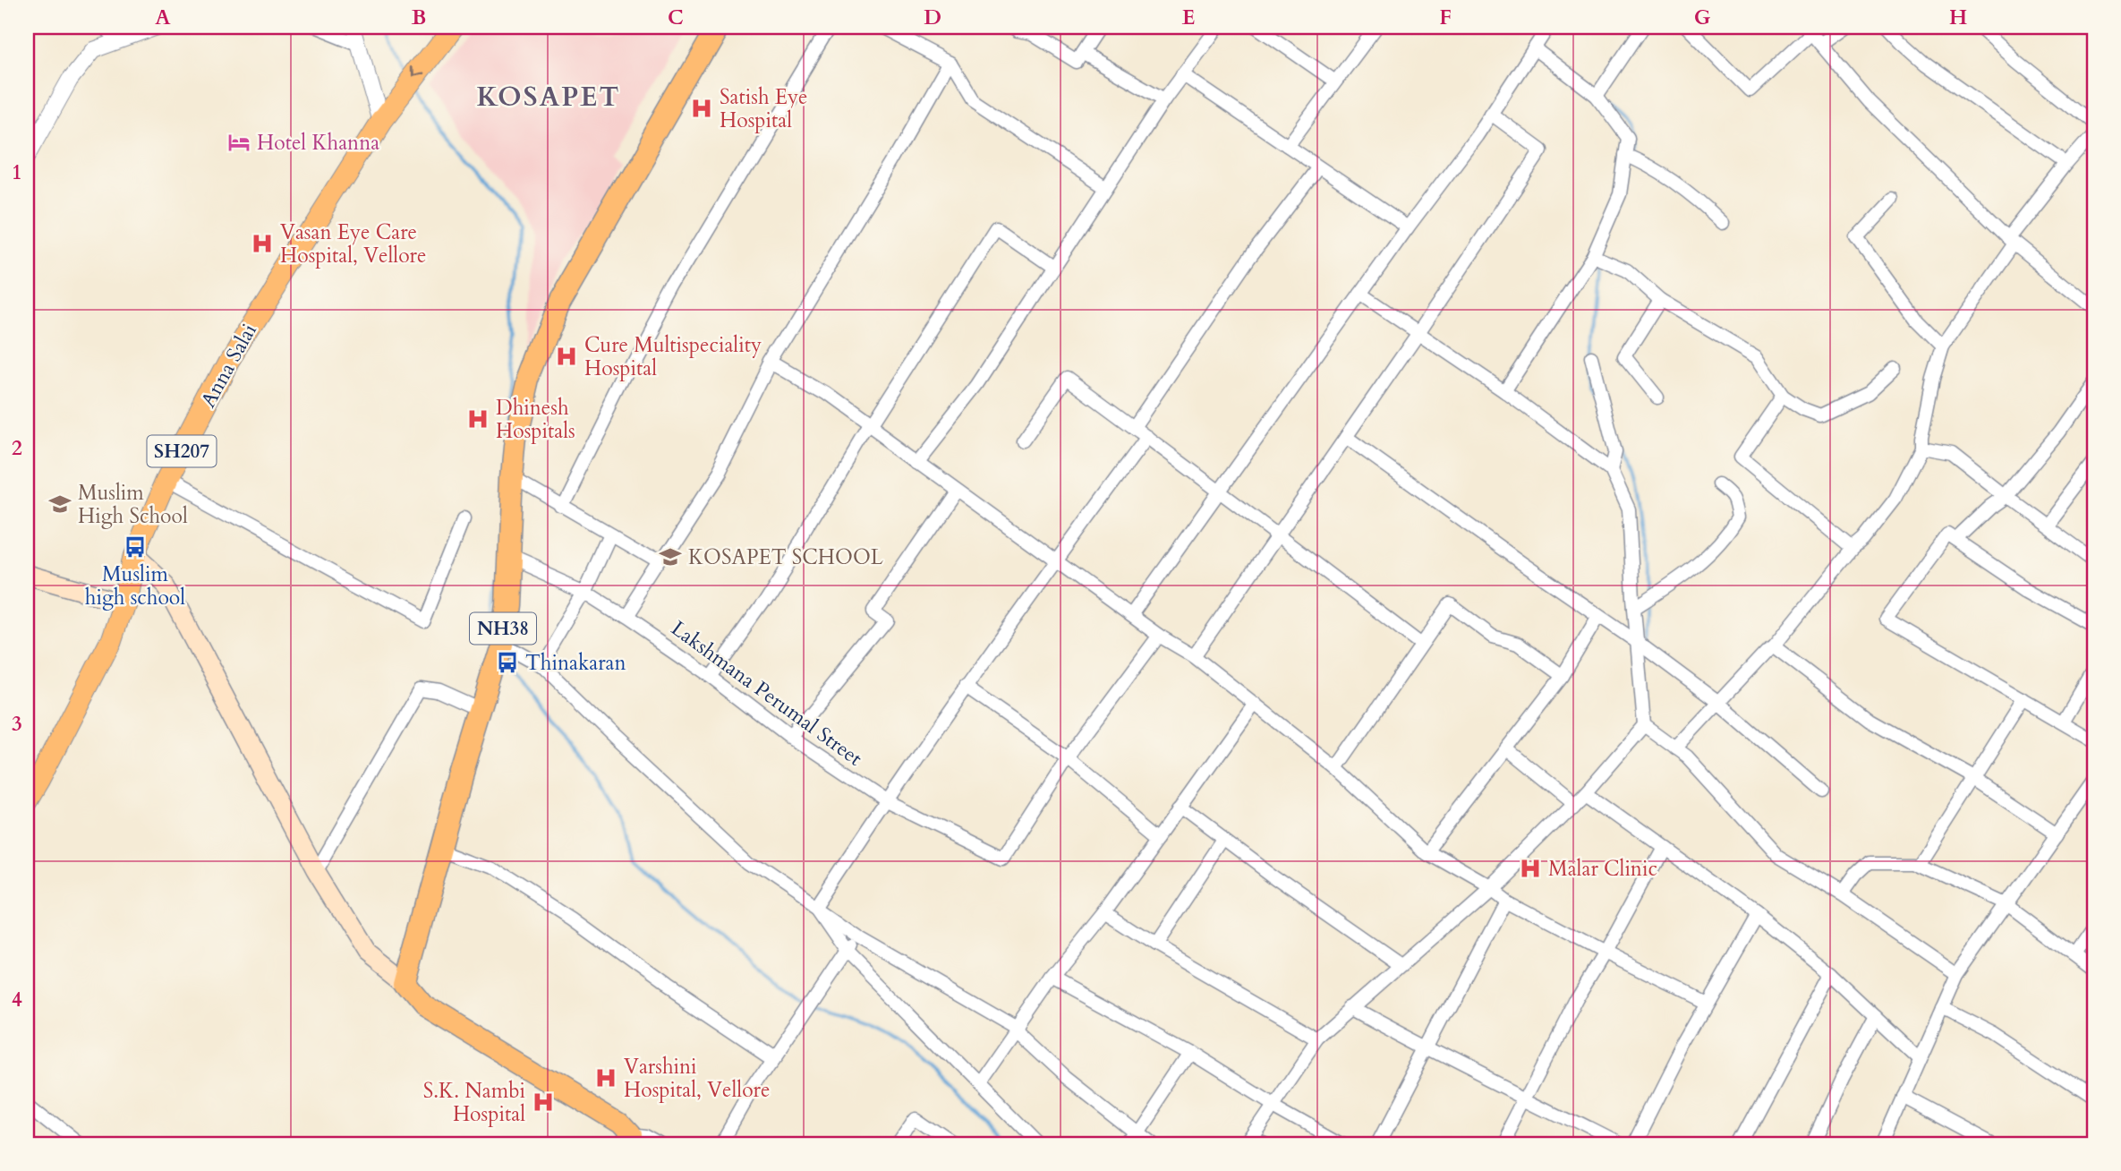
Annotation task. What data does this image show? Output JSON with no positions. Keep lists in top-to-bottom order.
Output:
{
  "streets": {
    "highway": ["NH38"],
    "main road": ["Anna Salai", "SH207"],
    "street": ["Lakshmana Perumal Street"]
  },
  "crossings": [
    ["NH38", "Lakshmana Perumal Street"]
  ],
  "districts": ["KOSAPET"],
  "places": {
    "hospital": [
      "Satish Eye Hospital",
      "Vasan Eye Care Hospital, Vellore",
      "Cure Multispeciality Hospital",
      "Dhinesh Hospitals",
      "Malar Clinic",
      "Varshini Hospital, Vellore",
      "S.K. Nambi Hospital"
    ],
    "hotel": ["Hotel Khanna"],
    "school or university": ["Muslim High School", "KOSAPET SCHOOL"],
    "bus stop": ["Muslim high school", "Thinakaran"]
  },
  "grid": {
    "columns": [
      "A",
      "B",
      "C",
      "D",
      "E",
      "F",
      "G",
      "H"
    ],
    "rows": [
      "1",
      "2",
      "3",
      "4"
    ]
  }
}
